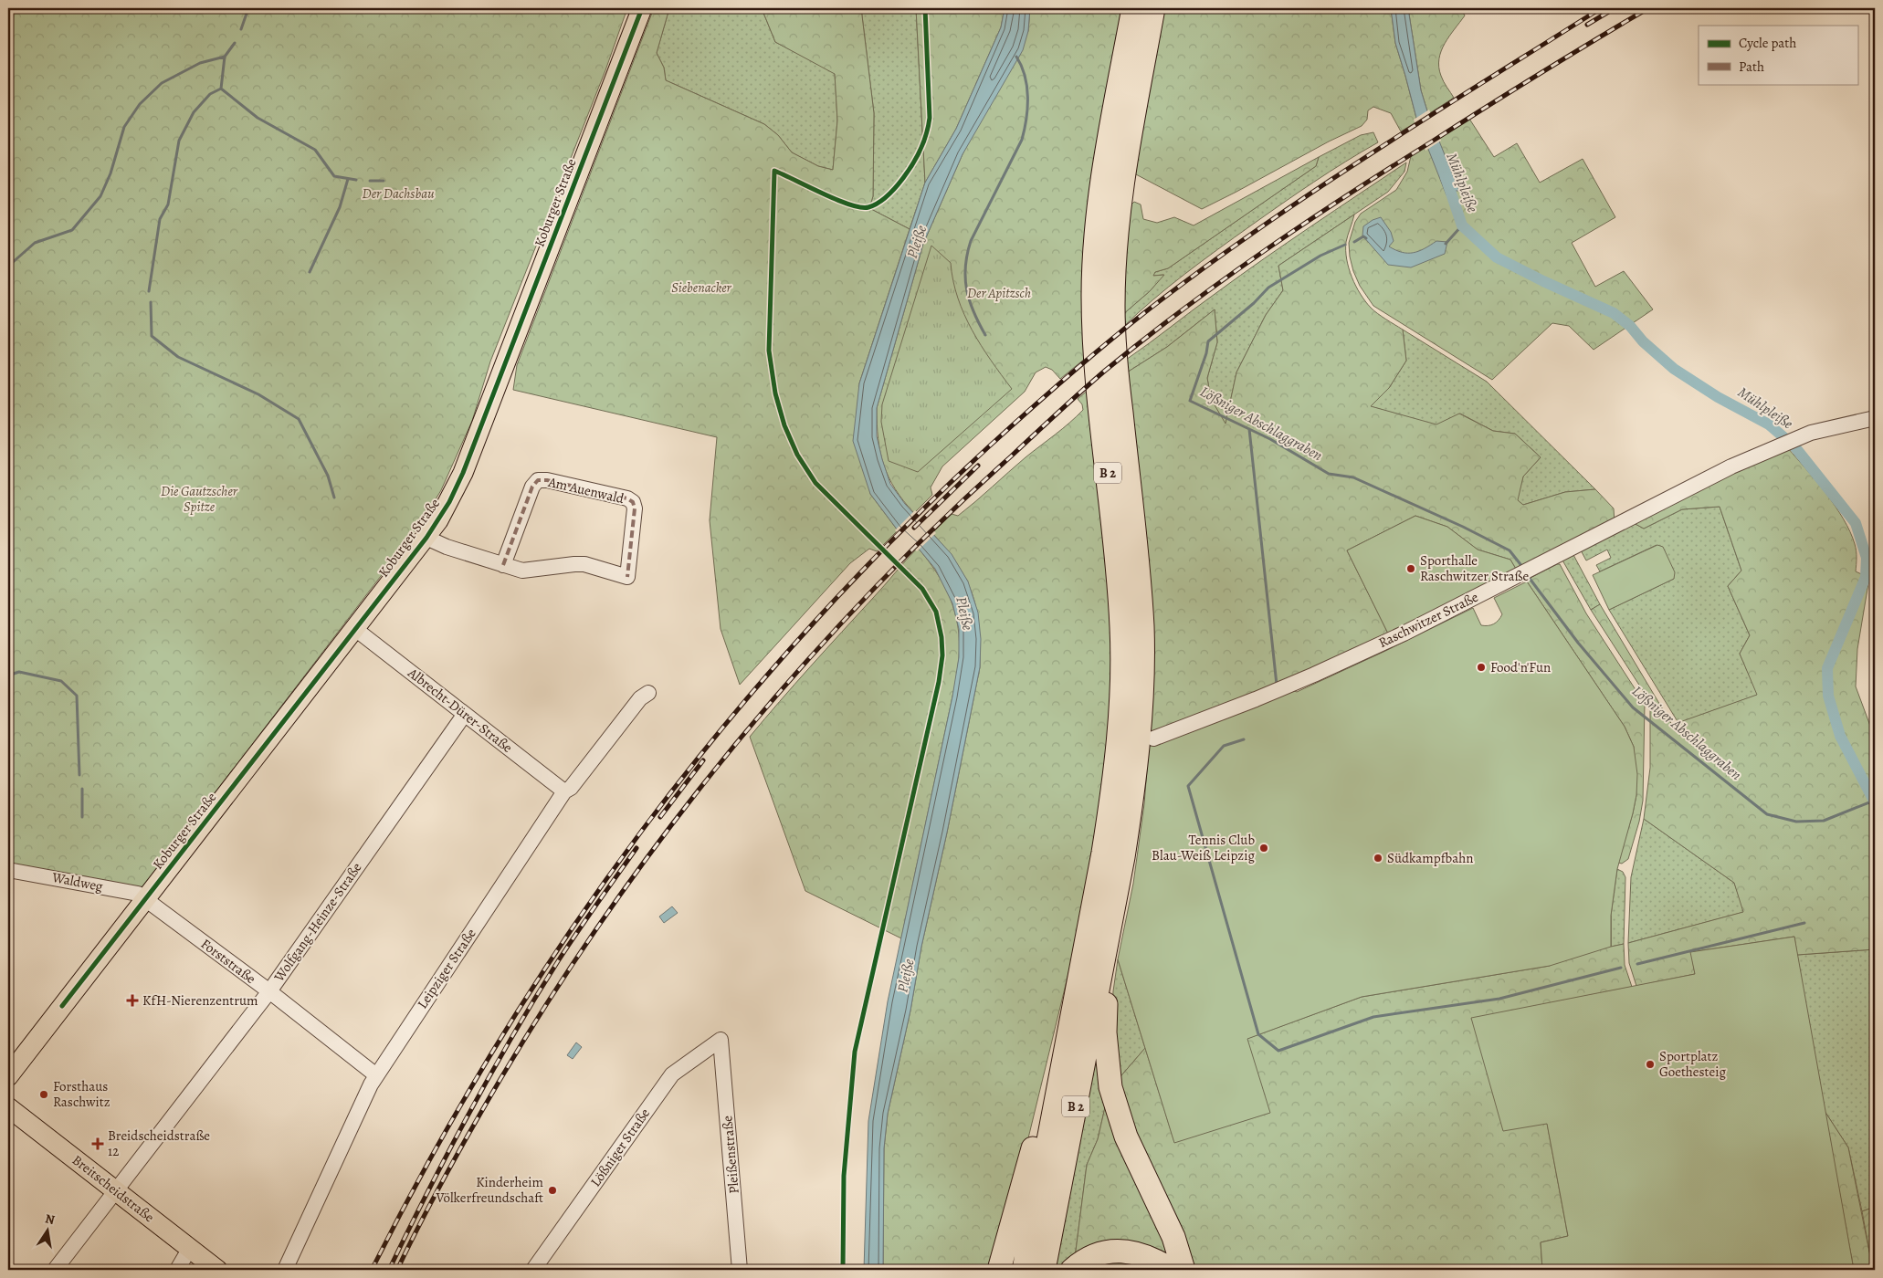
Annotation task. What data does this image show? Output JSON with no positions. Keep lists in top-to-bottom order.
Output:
{
  "streets": {
    "highway": ["B 2"],
    "main road": ["Koburger Straße", "Breitscheidstraße"],
    "street": [
      "Am Auenwald",
      "Raschwitzer Straße",
      "Albrecht-Dürer-Straße",
      "Waldweg",
      "Wolfgang-Heinze-Straße",
      "Forststraße",
      "Leipziger Straße",
      "Lößniger Straße",
      "Pleißenstraße"
    ]
  },
  "crossings": [
    ["Koburger Straße", "Am Auenwald"],
    ["Koburger Straße", "Albrecht-Dürer-Straße"],
    ["Koburger Straße", "Waldweg"],
    ["Koburger Straße", "Forststraße"],
    ["Albrecht-Dürer-Straße", "Wolfgang-Heinze-Straße"],
    ["Albrecht-Dürer-Straße", "Leipziger Straße"],
    ["Waldweg", "Forststraße"],
    ["Wolfgang-Heinze-Straße", "Forststraße"],
    ["Wolfgang-Heinze-Straße", "Breitscheidstraße"],
    ["Forststraße", "Leipziger Straße"],
    ["Lößniger Straße", "Pleißenstraße"]
  ],
  "water": ["Mühlpleiße", "Pleiße", "Lößniger Abschlaggraben"],
  "parks": [
    "Der Dachsbau",
    "Siebenacker",
    "Der Apitzsch",
    "Die Gautzscher Spitze"
  ],
  "places": {
    "other": [
      "Sporthalle Raschwitzer Straße",
      "Food'n'Fun",
      "Tennis Club Blau-Weiß Leipzig",
      "Südkampfbahn",
      "Sportplatz Goethesteig",
      "Forsthaus Raschwitz",
      "Kinderheim Völkerfreundschaft"
    ],
    "health": ["KfH-Nierenzentrum", "Breidscheidstraße 12"]
  },
  "legend": ["Cycle path", "Path"],
  "north": "top"
}
